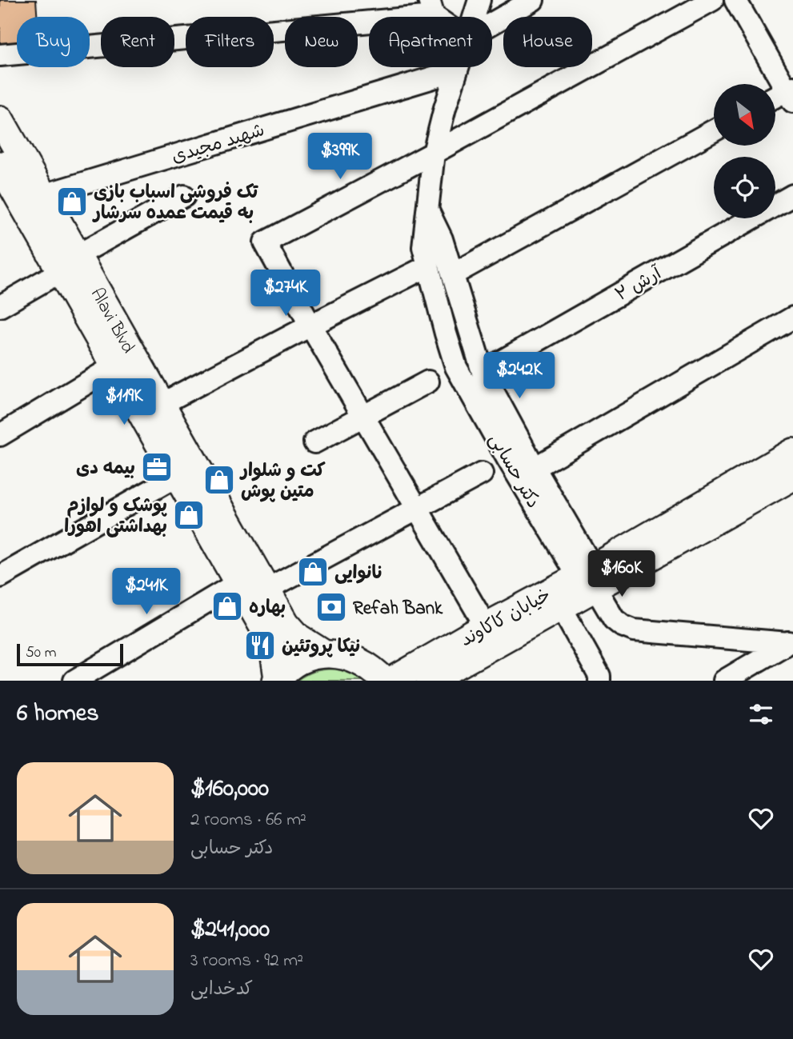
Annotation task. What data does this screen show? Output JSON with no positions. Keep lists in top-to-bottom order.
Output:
{
  "streets": {
    "main road": ["Alavi Blvd", "خیابان کاکاوند"],
    "street": ["شهید مجیدی", "آرش ۲", "دکتر حسابی"]
  },
  "crossings": [
    ["شهید مجیدی", "Alavi Blvd"],
    ["شهید مجیدی", "دکتر حسابی"],
    ["آرش ۲", "دکتر حسابی"],
    ["دکتر حسابی", "خیابان کاکاوند"]
  ],
  "places": {
    "shop": [
      "تک فروشی اسباب بازی به قیمت عمده سرشار",
      "کت و شلوار متین پوش",
      "پوشک و لوازم بهداشتی اهورا",
      "نانوایی",
      "بهاره"
    ],
    "office": ["بیمه دی"],
    "bank": ["Refah Bank"],
    "restaurant": ["نیکا پروتئین"]
  },
  "scale_bar": "50 m",
  "north": "bottom right",
  "page": {
    "chip": [
      "Buy",
      "Rent",
      "Filters",
      "New",
      "Apartment",
      "House"
    ],
    "price": [
      "$399K",
      "$274K",
      "$242K",
      "$119K",
      "$160K",
      "$241K"
    ],
    "scale": "50 m",
    "heading": "6 homes",
    "list": [
      {
        "name": "$160,000",
        "note": "2 rooms · 66 m² · دکتر حسابی"
      },
      {
        "name": "$241,000",
        "note": "3 rooms · 92 m² · کدخدایی"
      }
    ]
  }
}
